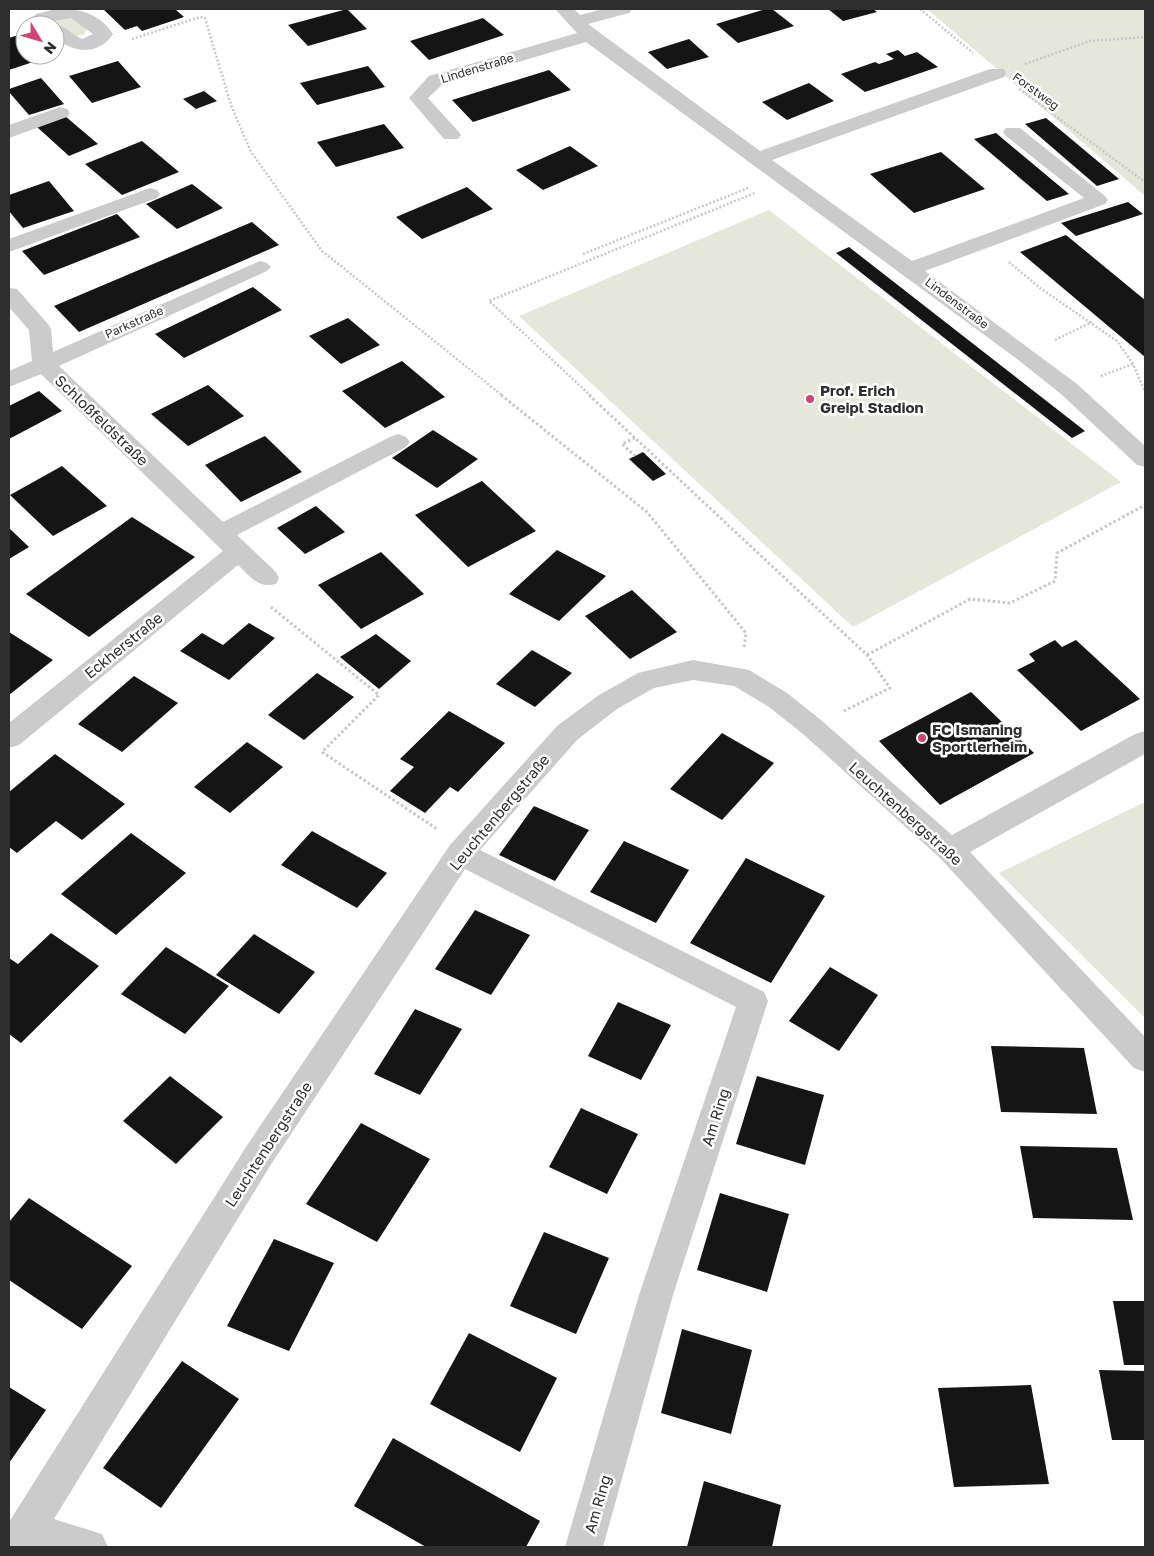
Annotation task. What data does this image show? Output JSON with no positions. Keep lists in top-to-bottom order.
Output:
{
  "streets": {
    "street": [
      "Lindenstraße",
      "Parkstraße",
      "Schloßfeldstraße",
      "Eckherstraße",
      "Leuchtenbergstraße",
      "Am Ring"
    ],
    "path": ["Forstweg"]
  },
  "crossings": [
    ["Parkstraße", "Schloßfeldstraße"],
    ["Schloßfeldstraße", "Eckherstraße"],
    ["Leuchtenbergstraße", "Am Ring"]
  ],
  "places": ["Prof. Erich Greipl Stadion", "FC Ismaning Sportlerheim"],
  "north": "bottom right"
}
